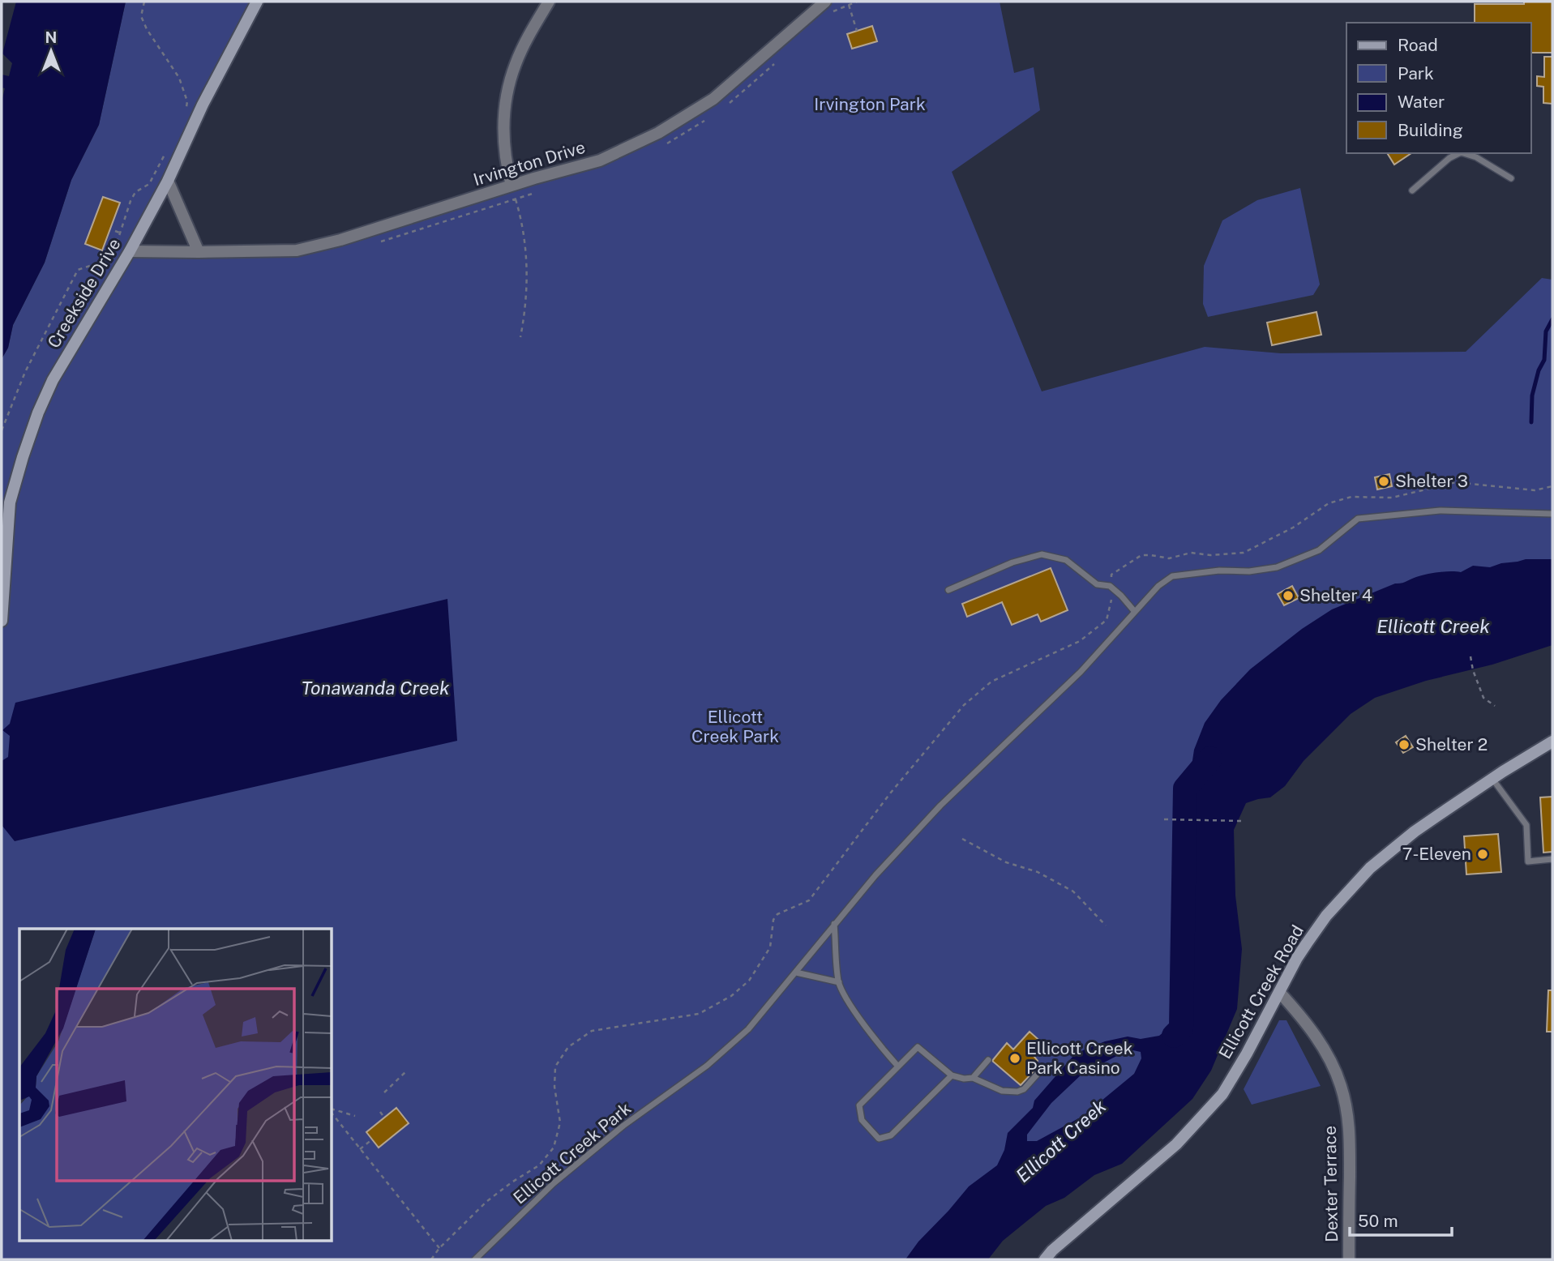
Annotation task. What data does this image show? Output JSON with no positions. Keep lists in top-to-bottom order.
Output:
{
  "streets": {
    "street": [
      "Irvington Drive",
      "Creekside Drive",
      "Ellicott Creek Road",
      "Dexter Terrace"
    ],
    "lane": ["Ellicott Creek Park"]
  },
  "crossings": [
    ["Irvington Drive", "Creekside Drive"],
    ["Ellicott Creek Road", "Dexter Terrace"]
  ],
  "water": ["Ellicott Creek", "Tonawanda Creek"],
  "parks": ["Irvington Park", "Ellicott Creek Park"],
  "places": [
    "Shelter 3",
    "Shelter 4",
    "Shelter 2",
    "7-Eleven",
    "Ellicott Creek Park Casino"
  ],
  "legend": [
    "Road",
    "Park",
    "Water",
    "Building"
  ],
  "scale_bar": "50 m",
  "north": "top"
}
